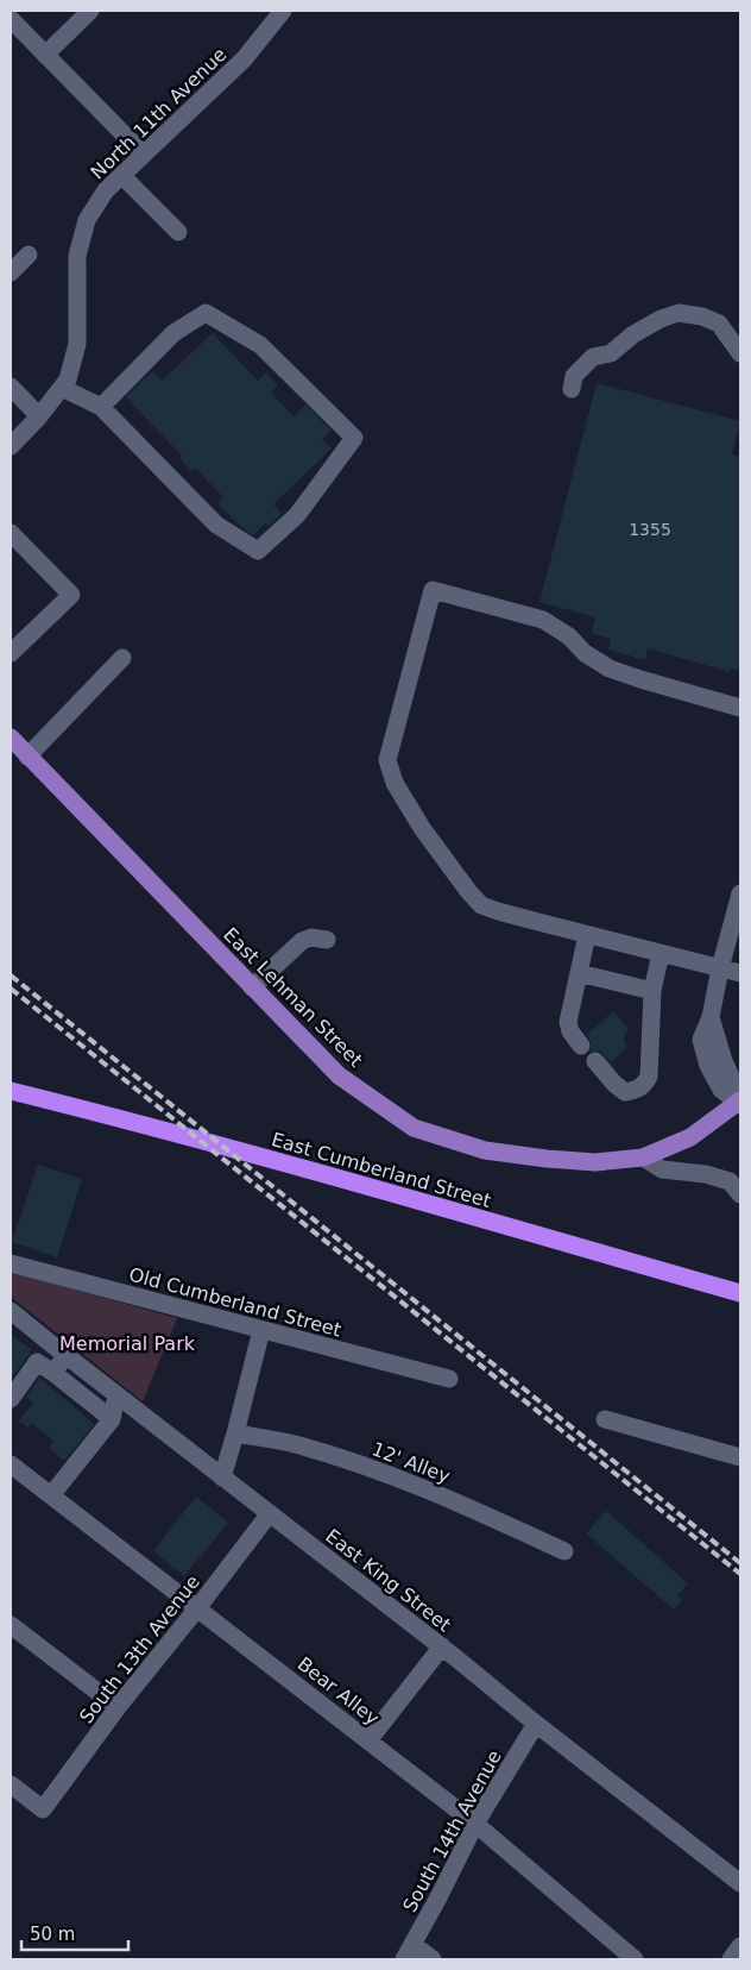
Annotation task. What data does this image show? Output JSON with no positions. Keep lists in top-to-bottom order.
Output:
{
  "streets": {
    "highway": ["East Cumberland Street"],
    "main road": ["East Lehman Street"],
    "street": [
      "North 11th Avenue",
      "Old Cumberland Street",
      "12' Alley",
      "East King Street",
      "South 13th Avenue",
      "Bear Alley",
      "South 14th Avenue"
    ]
  },
  "crossings": [
    ["East King Street", "South 13th Avenue"],
    ["East King Street", "South 14th Avenue"],
    ["South 13th Avenue", "Bear Alley"],
    ["Bear Alley", "South 14th Avenue"]
  ],
  "parks": ["Memorial Park"],
  "house_numbers": ["1355"],
  "scale_bar": "50 m"
}
